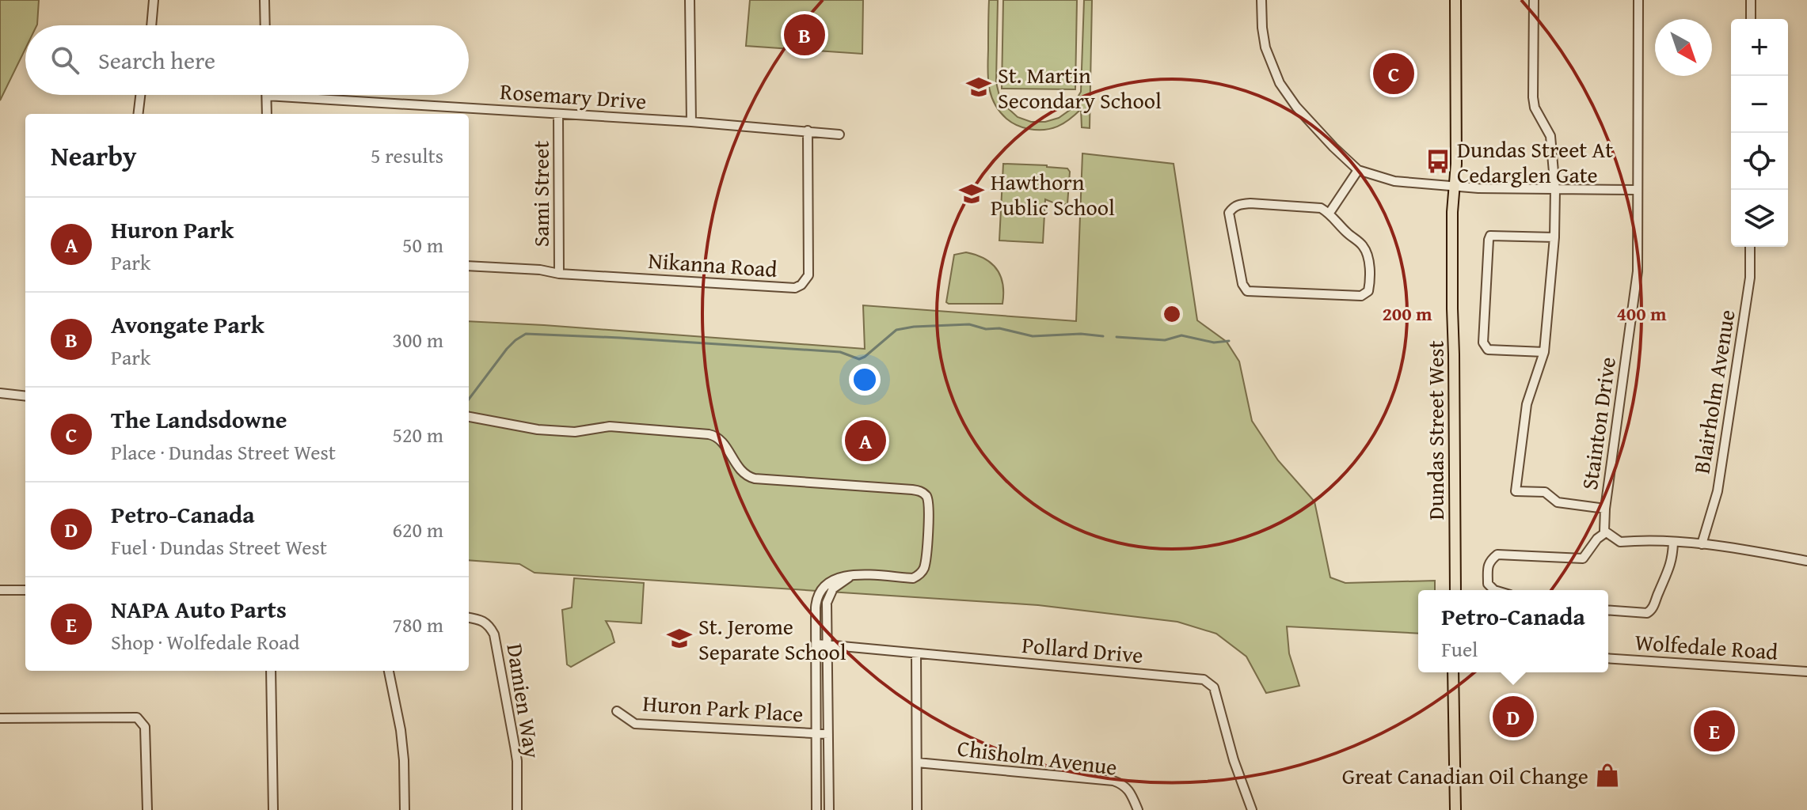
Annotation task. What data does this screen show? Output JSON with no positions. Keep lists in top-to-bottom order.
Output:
{
  "streets": {
    "main road": ["Dundas Street West"],
    "street": [
      "Rosemary Drive",
      "Sami Street",
      "Nikanna Road",
      "Blairholm Avenue",
      "Stainton Drive",
      "Wolfedale Road",
      "Pollard Drive",
      "Damien Way",
      "Huron Park Place",
      "Chisholm Avenue"
    ]
  },
  "crossings": [
    ["Rosemary Drive", "Sami Street"],
    ["Rosemary Drive", "Nikanna Road"],
    ["Sami Street", "Nikanna Road"]
  ],
  "places": {
    "school or university": ["St. Martin Secondary School", "Hawthorn Public School", "St. Jerome Separate School"],
    "bus stop": ["Dundas Street At Cedarglen Gate"],
    "shop": ["Great Canadian Oil Change"]
  },
  "north": "bottom right",
  "page": {
    "pins": [
      "B",
      "C",
      "A",
      "D",
      "E"
    ],
    "map_buttons": ["+", "−"],
    "search": "Search here",
    "heading": ["Nearby", "5 results"],
    "list": [
      {
        "mark": "A",
        "name": "Huron Park",
        "note": "Park",
        "value": "50 m"
      },
      {
        "mark": "B",
        "name": "Avongate Park",
        "note": "Park",
        "value": "300 m"
      },
      {
        "mark": "C",
        "name": "The Landsdowne",
        "note": "Place · Dundas Street West",
        "value": "520 m"
      },
      {
        "mark": "D",
        "name": "Petro-Canada",
        "note": "Fuel · Dundas Street West",
        "value": "620 m"
      },
      {
        "mark": "E",
        "name": "NAPA Auto Parts",
        "note": "Shop · Wolfedale Road",
        "value": "780 m"
      }
    ],
    "popup": ["Petro-Canada", "Fuel"]
  },
  "rings": ["200 m", "400 m"]
}
